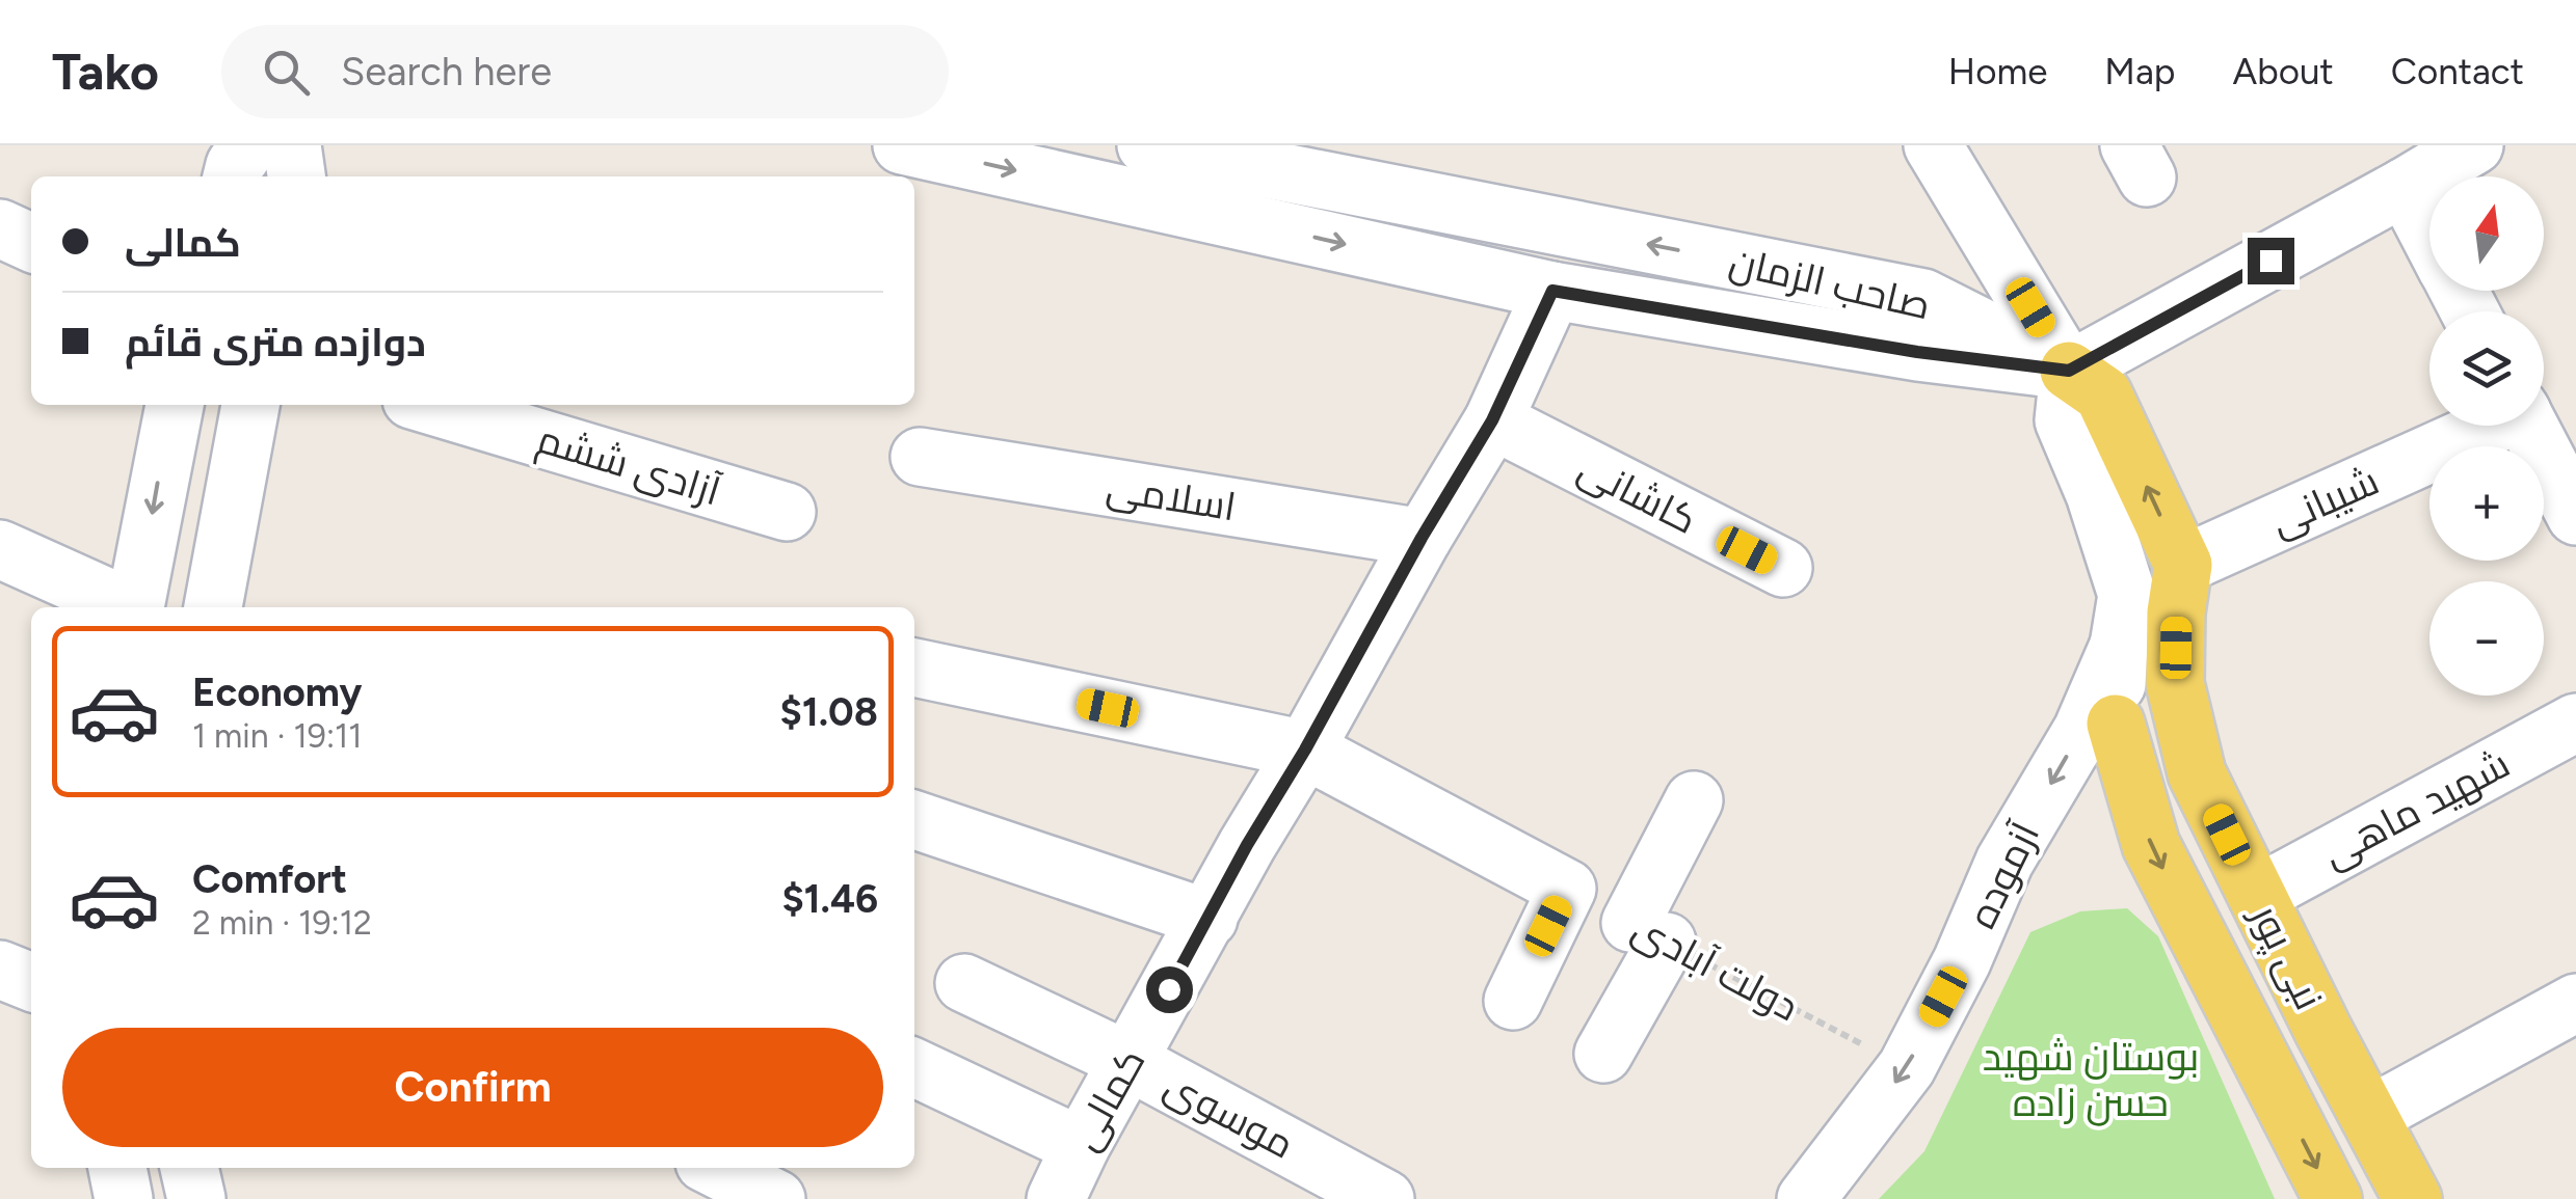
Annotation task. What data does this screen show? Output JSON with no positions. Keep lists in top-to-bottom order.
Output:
{
  "streets": {
    "main road": ["نبی پور"],
    "street": [
      "صاحب الزمان",
      "آزادی ششم",
      "کاشانی",
      "اسلامی",
      "شیبانی",
      "شهید ماهی",
      "آزموده",
      "کمالی",
      "موسوی"
    ],
    "path": ["دولت آبادی"]
  },
  "crossings": [
    ["صاحب الزمان", "نبی پور"],
    ["صاحب الزمان", "کمالی"],
    ["کاشانی", "کمالی"],
    ["اسلامی", "کمالی"],
    ["شیبانی", "نبی پور"],
    ["شهید ماهی", "نبی پور"],
    ["آزموده", "نبی پور"],
    ["آزموده", "دولت آبادی"],
    ["کمالی", "موسوی"]
  ],
  "parks": ["بوستان شهید حسن زاده"],
  "north": "top",
  "page": {
    "header": "Tako",
    "search": "Search here",
    "nav": [
      "Home",
      "Map",
      "About",
      "Contact"
    ],
    "map_buttons": ["+", "−"],
    "banner": ["کمالی", "دوازده متری قائم"],
    "list": [
      {
        "name": "Economy",
        "note": "1 min · 19:11",
        "value": "$1.08"
      },
      {
        "name": "Comfort",
        "note": "2 min · 19:12",
        "value": "$1.46"
      }
    ],
    "buttons": "Confirm"
  }
}
